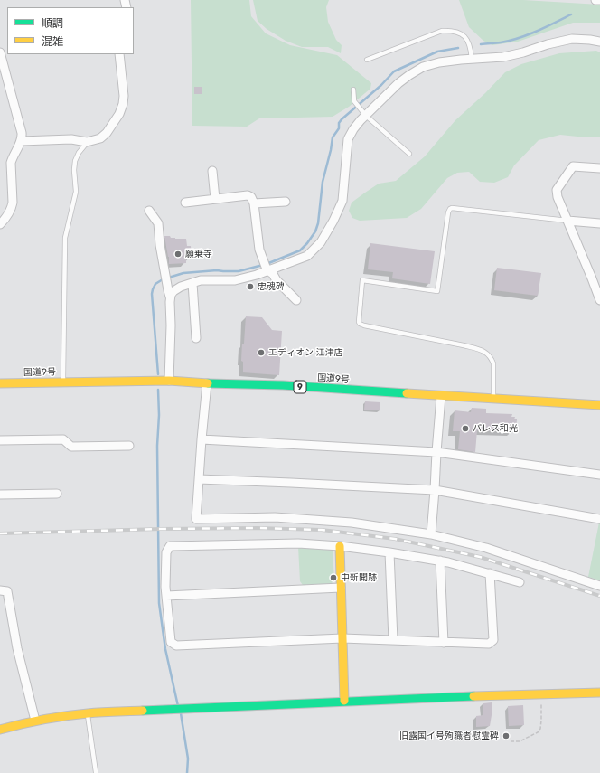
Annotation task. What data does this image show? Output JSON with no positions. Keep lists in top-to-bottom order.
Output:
{
  "streets": {
    "main road": ["国道9号", "9"]
  },
  "places": [
    "願乗寺",
    "忠魂碑",
    "エディオン 江津店",
    "パレス和光",
    "中新開跡",
    "旧露国イ号殉職者慰霊碑"
  ],
  "legend": ["順調", "混雑"]
}
